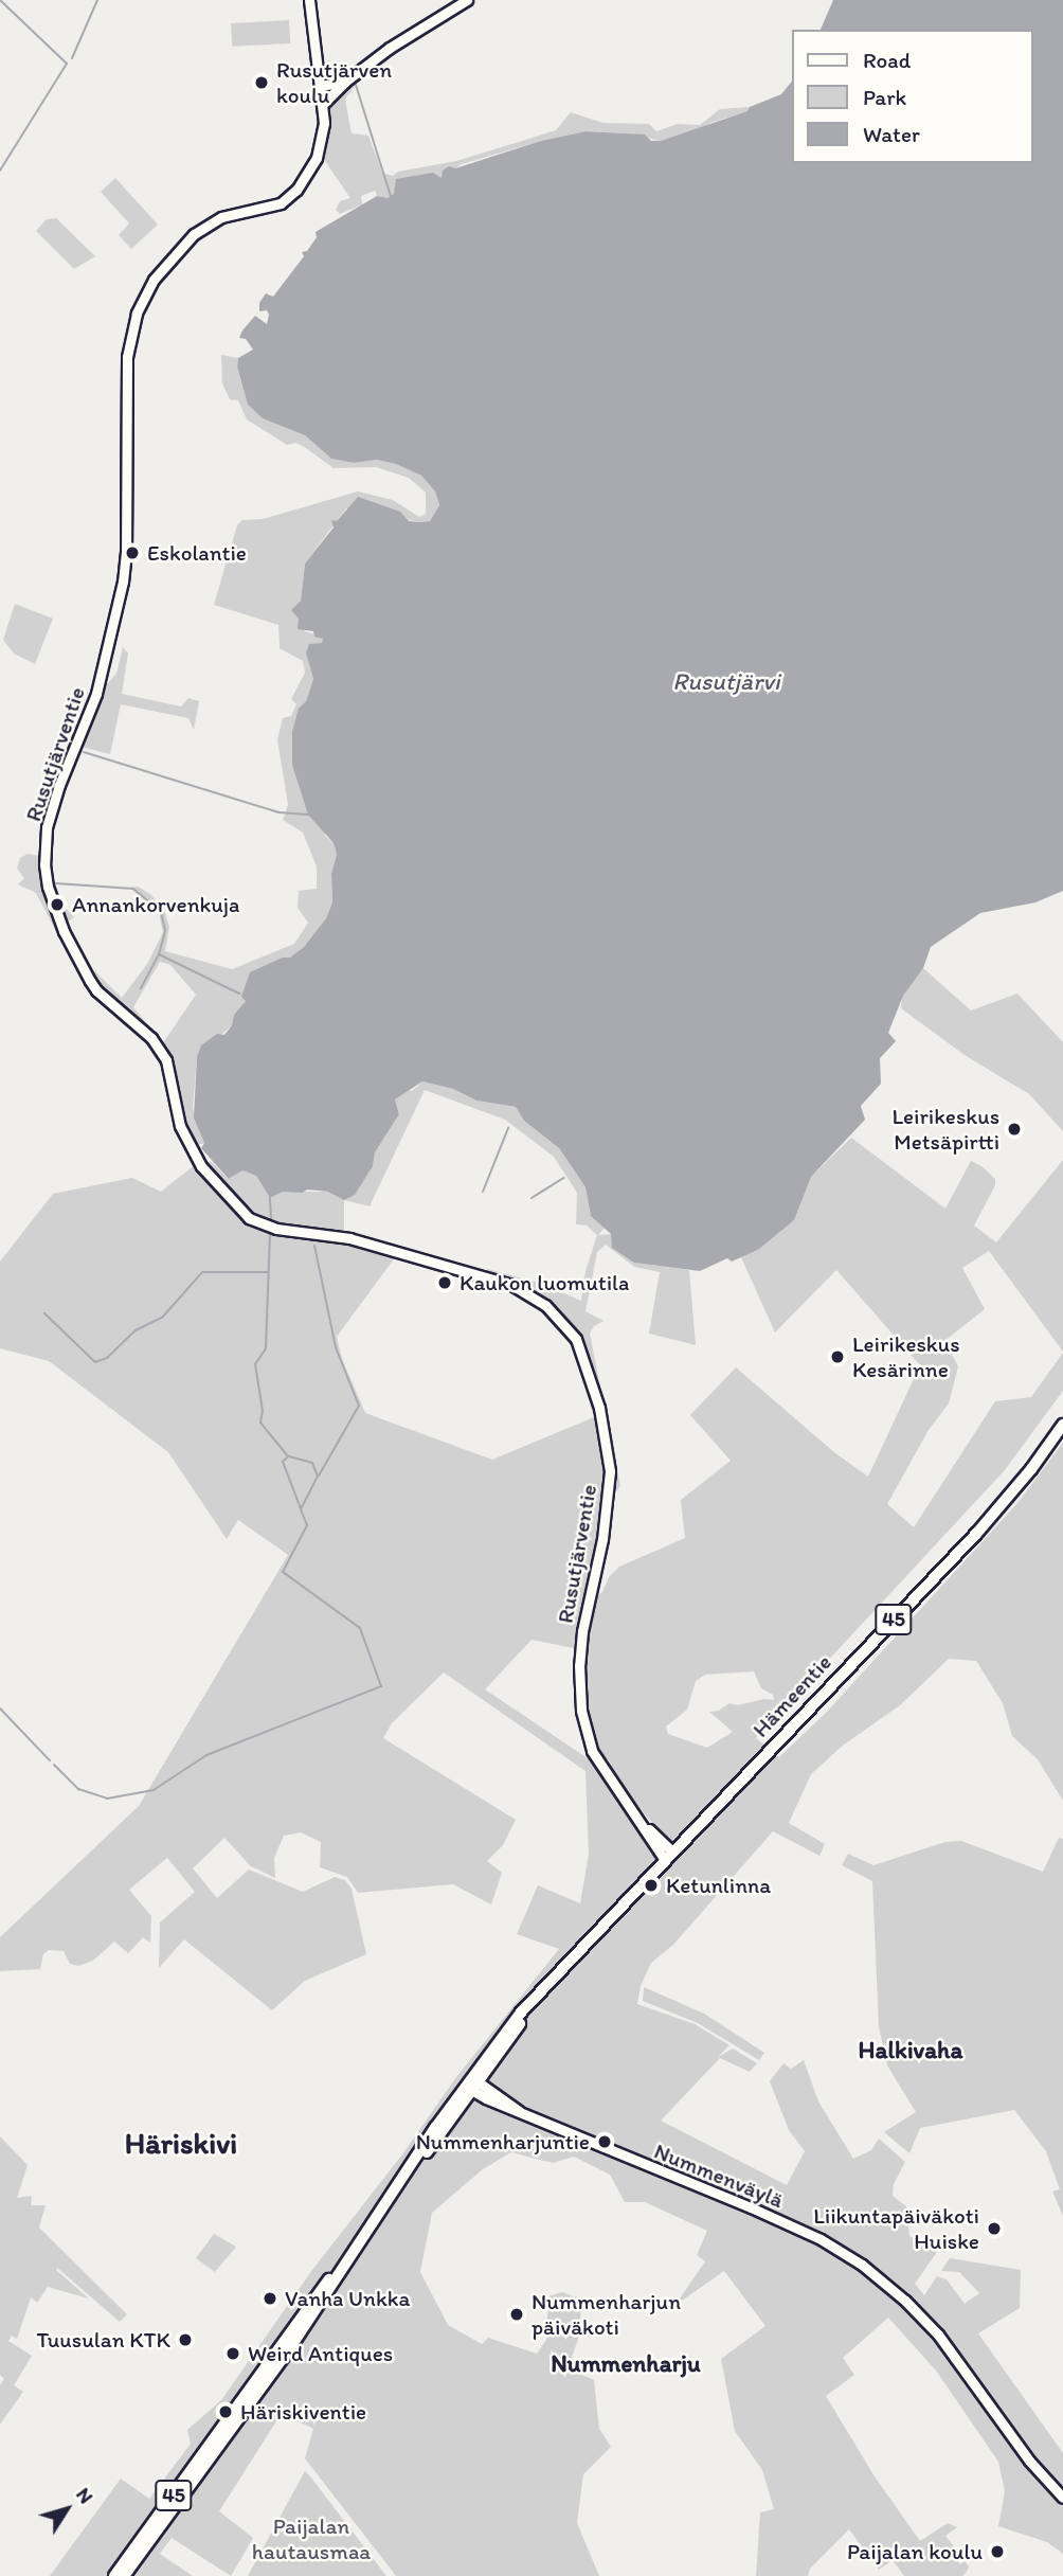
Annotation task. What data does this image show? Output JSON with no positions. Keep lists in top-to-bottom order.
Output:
{
  "streets": {
    "main road": [
      "Rusutjärventie",
      "45",
      "Hämeentie",
      "Nummenväylä"
    ]
  },
  "crossings": [
    ["Rusutjärventie", "Hämeentie"],
    ["Hämeentie", "Nummenväylä"]
  ],
  "districts": ["Halkivaha", "Häriskivi", "Nummenharju"],
  "water": ["Rusutjärvi"],
  "parks": ["Paijalan hautausmaa"],
  "places": [
    "Rusutjärven koulu",
    "Eskolantie",
    "Annankorvenkuja",
    "Leirikeskus Metsäpirtti",
    "Kaukon luomutila",
    "Leirikeskus Kesärinne",
    "Ketunlinna",
    "Nummenharjuntie",
    "Liikuntapäiväkoti Huiske",
    "Vanha Unkka",
    "Nummenharjun päiväkoti",
    "Tuusulan KTK",
    "Weird Antiques",
    "Häriskiventie",
    "Paijalan koulu"
  ],
  "legend": ["Road", "Park", "Water"],
  "north": "top right"
}
